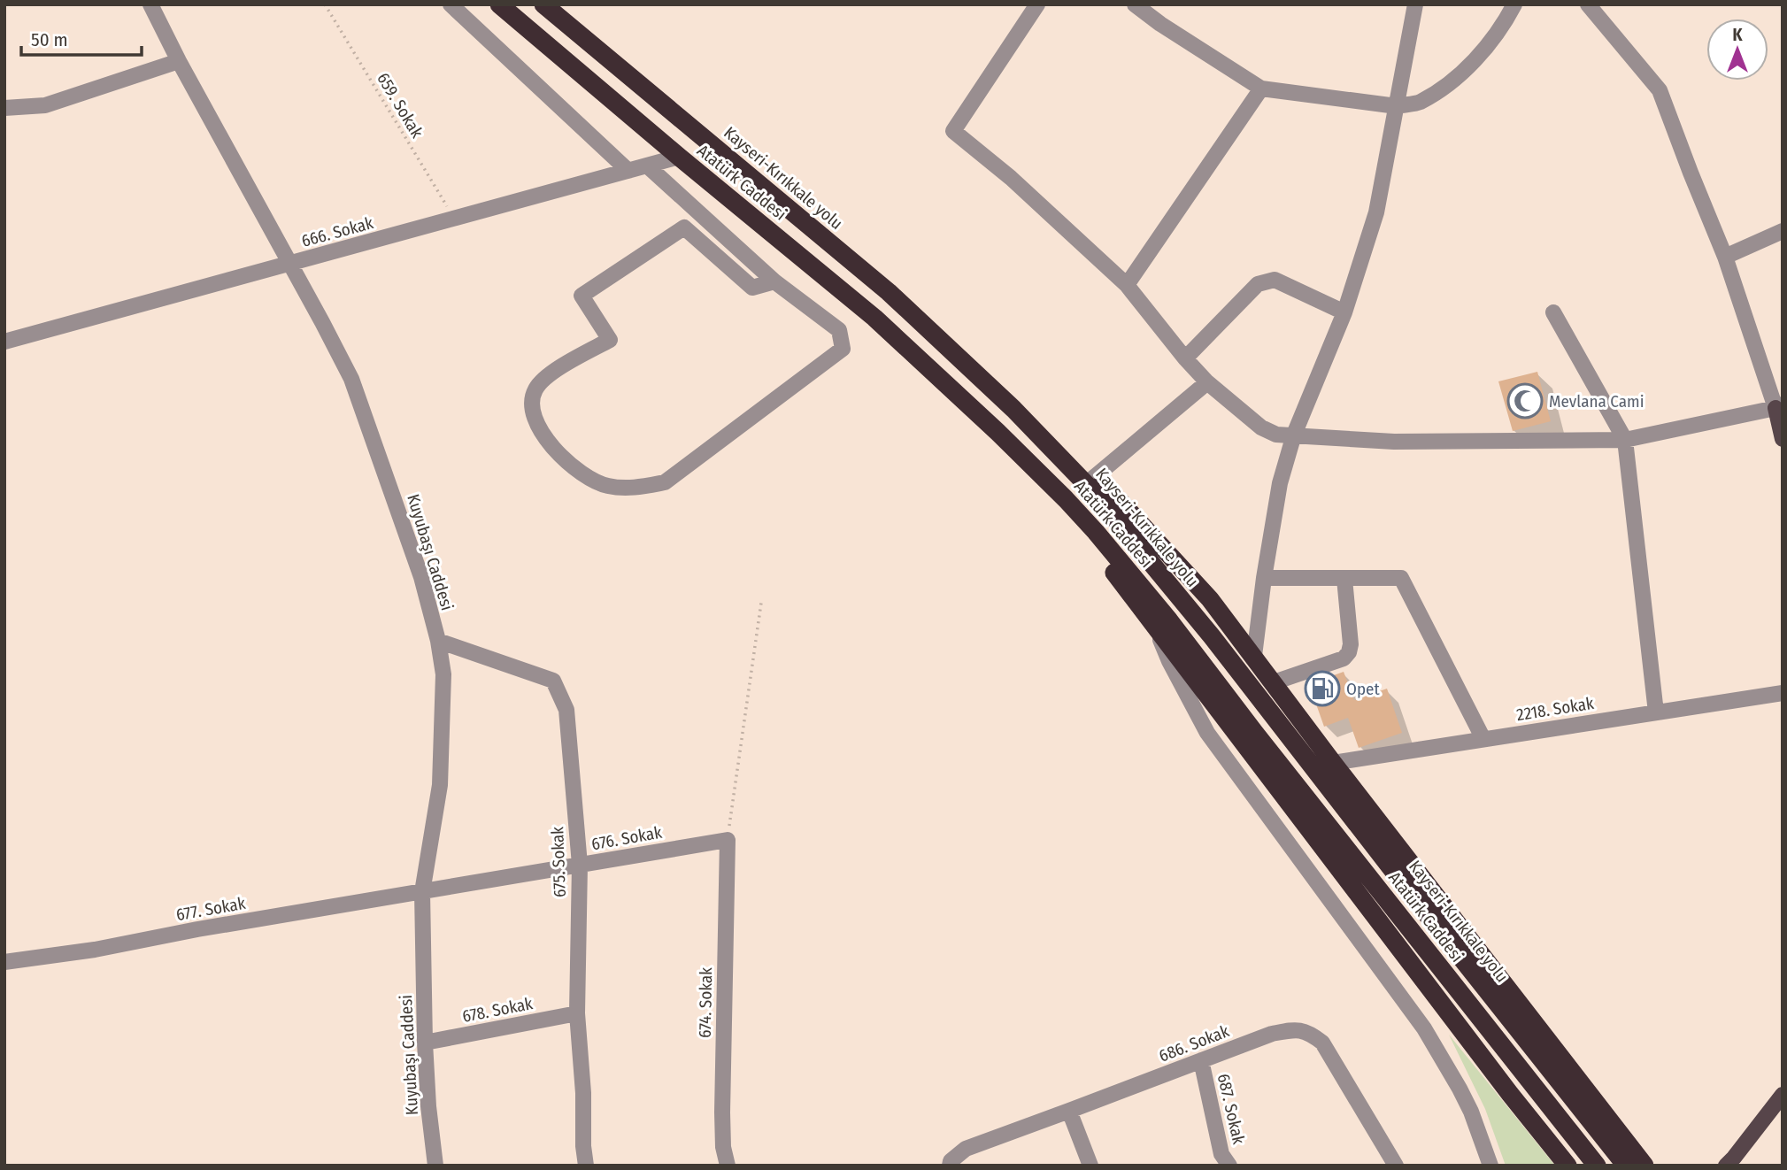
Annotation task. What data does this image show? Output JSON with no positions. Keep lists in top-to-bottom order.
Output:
{
  "streets": {
    "highway": ["Kayseri-Kırıkkale yolu", "Atatürk Caddesi"],
    "street": [
      "666. Sokak",
      "Kuyubaşı Caddesi",
      "2218. Sokak",
      "676. Sokak",
      "675. Sokak",
      "677. Sokak",
      "674. Sokak",
      "678. Sokak",
      "686. Sokak",
      "687. Sokak"
    ],
    "path": ["659. Sokak"]
  },
  "crossings": [
    ["659. Sokak", "666. Sokak"],
    ["Atatürk Caddesi", "666. Sokak"],
    ["666. Sokak", "Kuyubaşı Caddesi"],
    ["Kuyubaşı Caddesi", "676. Sokak"],
    ["Kuyubaşı Caddesi", "675. Sokak"],
    ["Kuyubaşı Caddesi", "677. Sokak"],
    ["Kuyubaşı Caddesi", "678. Sokak"],
    ["676. Sokak", "675. Sokak"],
    ["676. Sokak", "677. Sokak"],
    ["676. Sokak", "674. Sokak"],
    ["675. Sokak", "678. Sokak"],
    ["686. Sokak", "687. Sokak"]
  ],
  "places": {
    "mosque": ["Mevlana Cami"],
    "fuel station": ["Opet"]
  },
  "scale_bar": "50 m",
  "north": "top"
}
